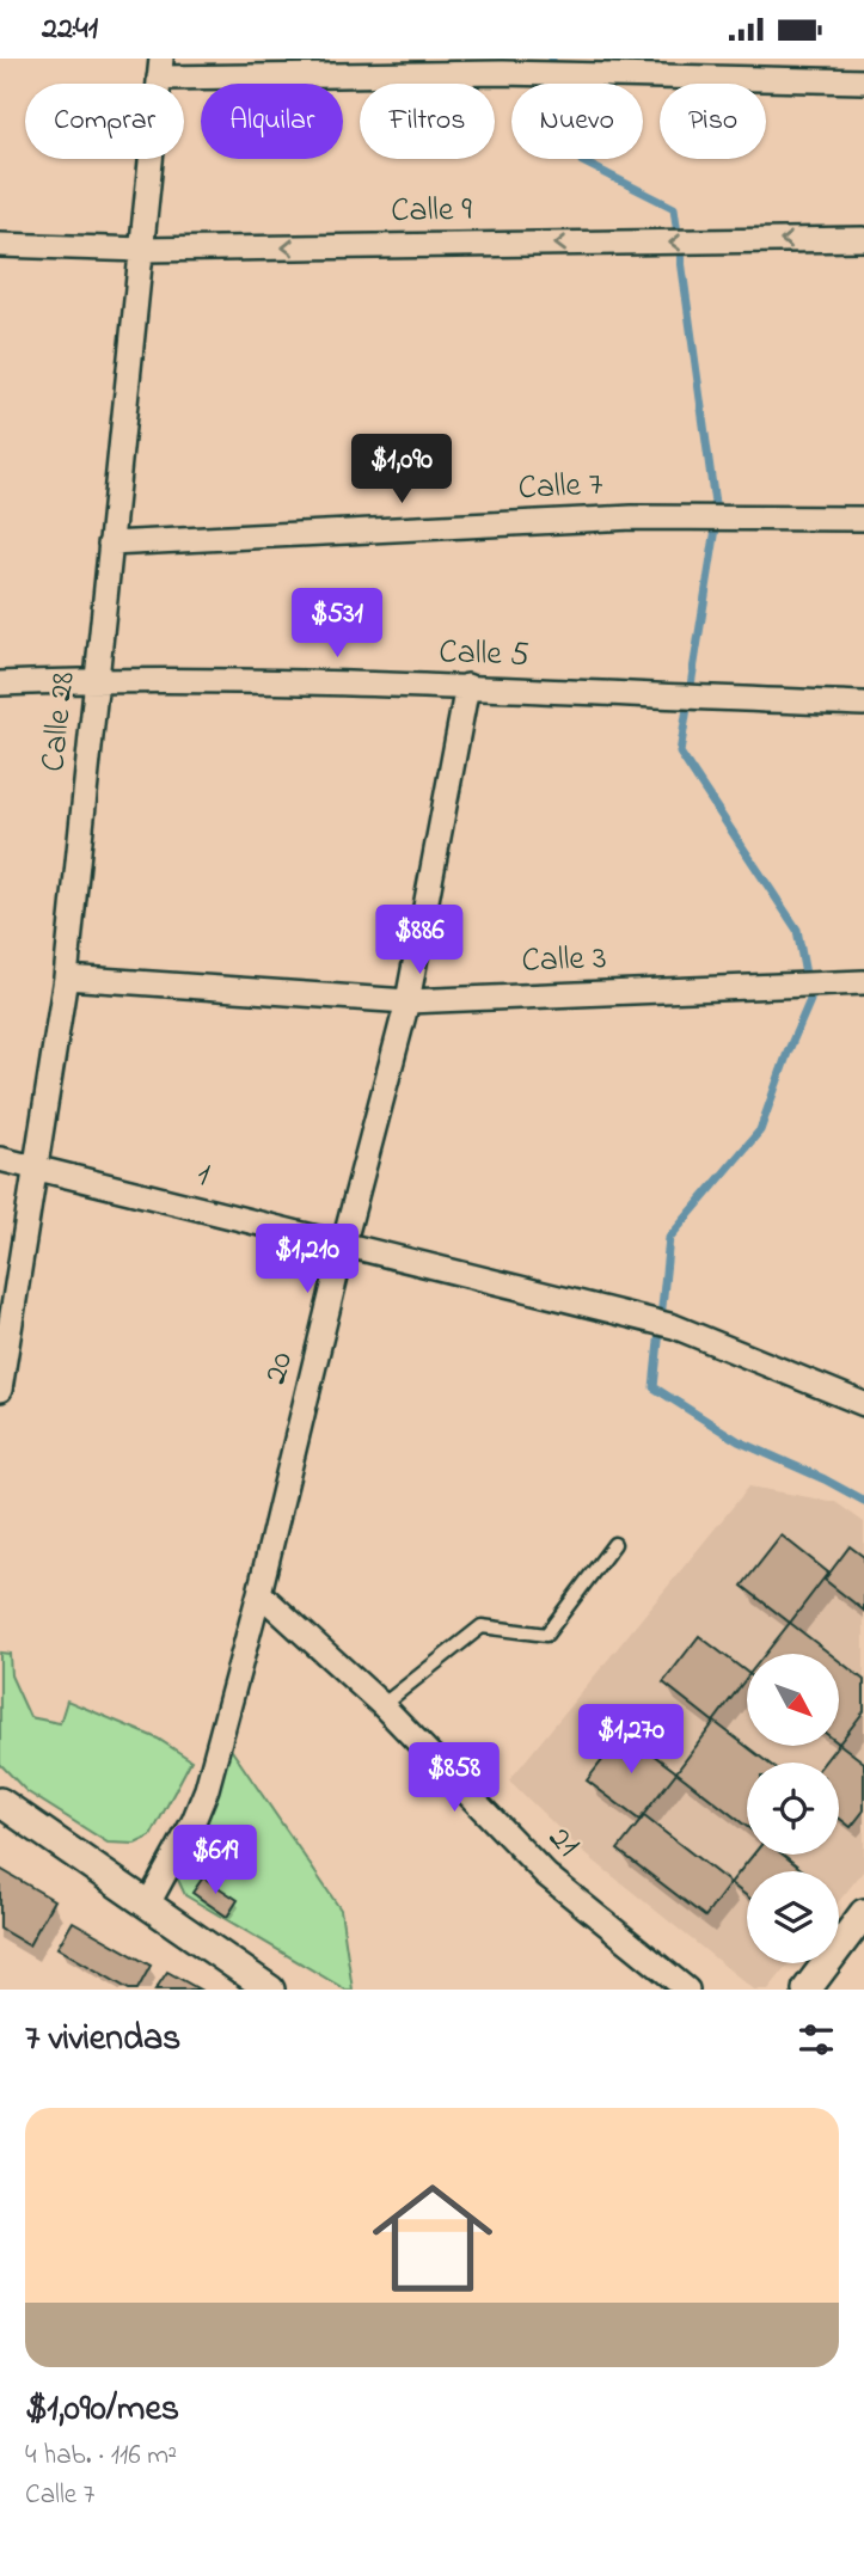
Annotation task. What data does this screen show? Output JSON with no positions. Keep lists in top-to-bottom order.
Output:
{
  "streets": {
    "street": [
      "Calle 9",
      "Calle 7",
      "Calle 5",
      "Calle 28",
      "Calle 3",
      "1",
      "20",
      "21"
    ]
  },
  "crossings": [
    ["Calle 9", "Calle 28"],
    ["Calle 7", "Calle 28"],
    ["Calle 5", "Calle 28"],
    ["Calle 5", "20"],
    ["Calle 28", "Calle 3"],
    ["Calle 28", "1"],
    ["Calle 3", "20"],
    ["1", "20"],
    ["20", "21"]
  ],
  "north": "bottom right",
  "page": {
    "status": "22:41",
    "chip": [
      "Comprar",
      "Alquilar",
      "Filtros",
      "Nuevo",
      "Piso"
    ],
    "price": [
      "$1,090",
      "$531",
      "$886",
      "$1,210",
      "$1,270",
      "$858",
      "$619"
    ],
    "heading": "7 viviendas",
    "list": [
      {
        "name": "$1,090/mes",
        "note": "4 hab. · 116 m² · Calle 7"
      }
    ]
  }
}
